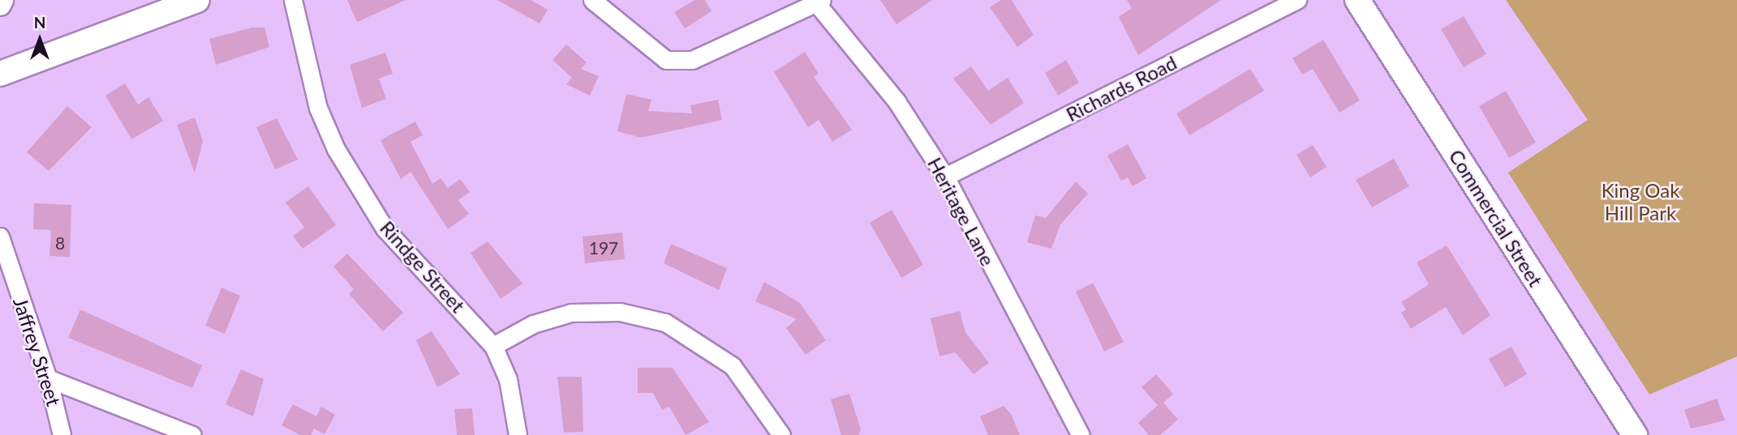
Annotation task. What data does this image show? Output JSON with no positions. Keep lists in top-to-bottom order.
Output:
{
  "streets": {
    "main road": ["Commercial Street"],
    "street": [
      "Richards Road",
      "Heritage Lane",
      "Rindge Street",
      "Jaffrey Street"
    ]
  },
  "crossings": [
    ["Richards Road", "Heritage Lane"]
  ],
  "parks": ["King Oak Hill Park"],
  "house_numbers": ["8", "197"],
  "north": "top"
}
